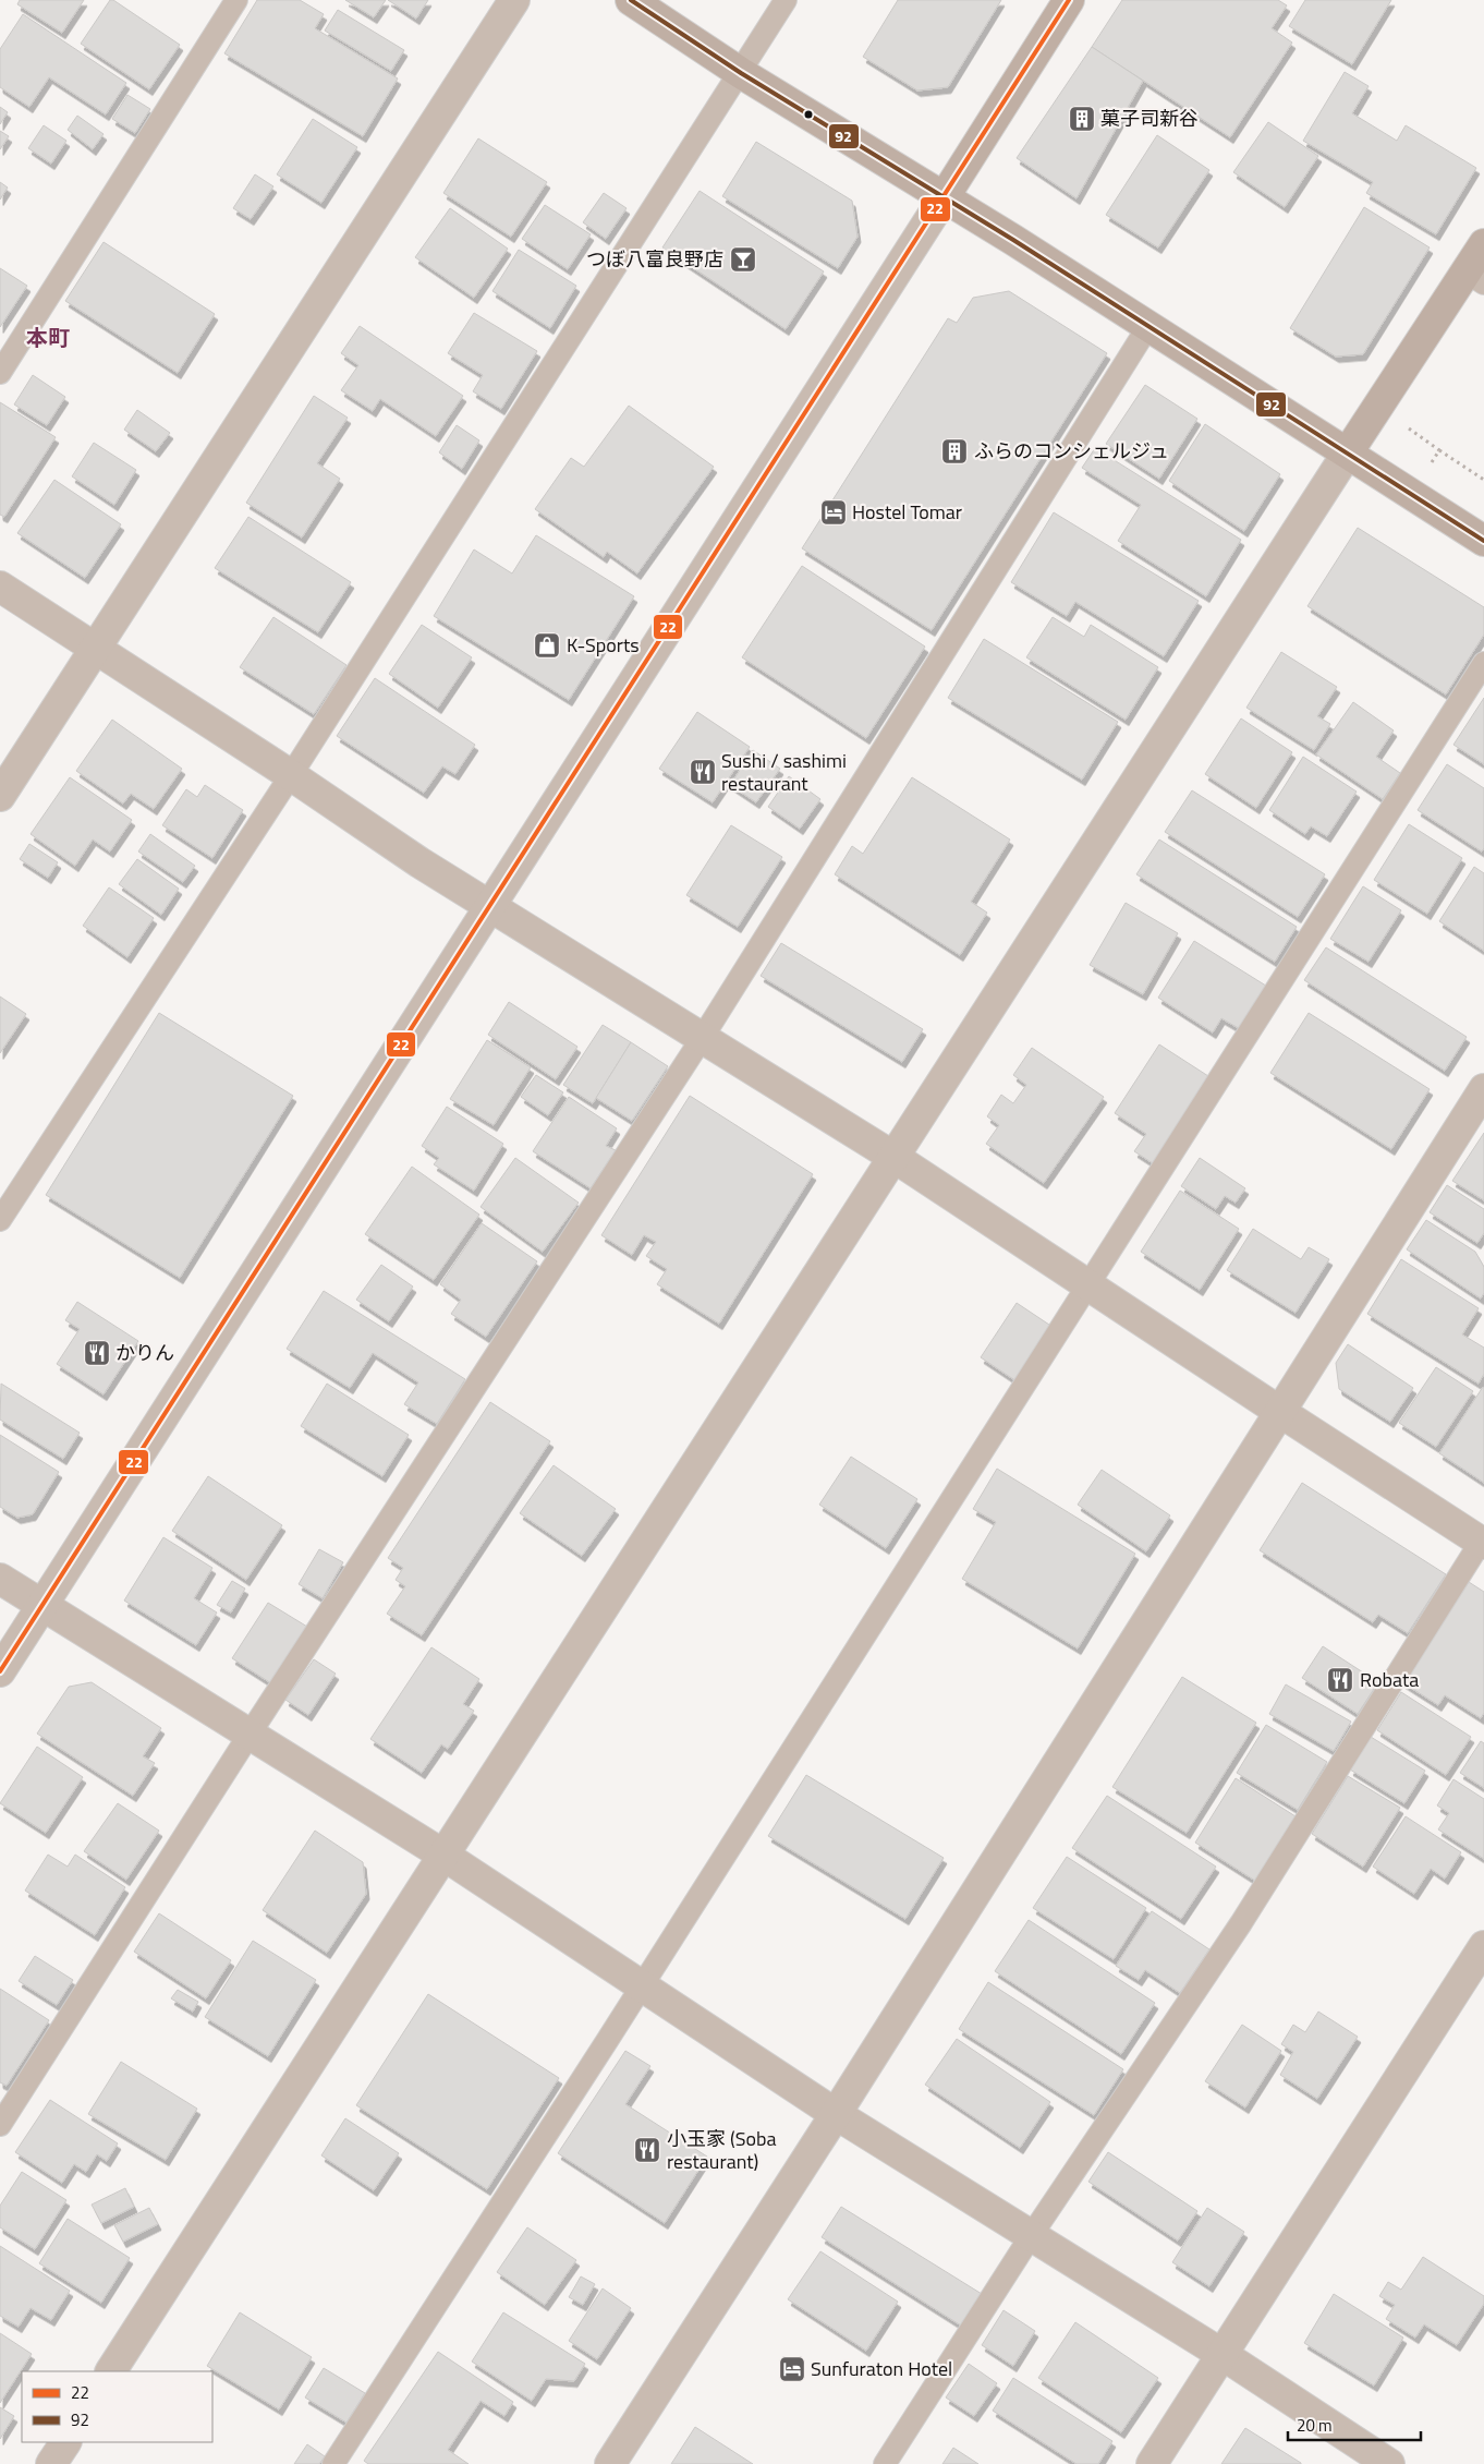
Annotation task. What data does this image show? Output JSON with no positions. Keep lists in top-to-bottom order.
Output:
{
  "districts": ["本町"],
  "places": {
    "building": ["菓子司新谷", "ふらのコンシェルジュ"],
    "bar": ["つぼ八富良野店"],
    "hotel": ["Hostel Tomar", "Sunfuraton Hotel"],
    "shop": ["K-Sports"],
    "restaurant": [
      "Sushi / sashimi restaurant",
      "かりん",
      "Robata",
      "小玉家 (Soba restaurant)"
    ]
  },
  "lines": ["transit line 22", "transit line 92"],
  "legend": ["22", "92"],
  "scale_bar": "20 m"
}
